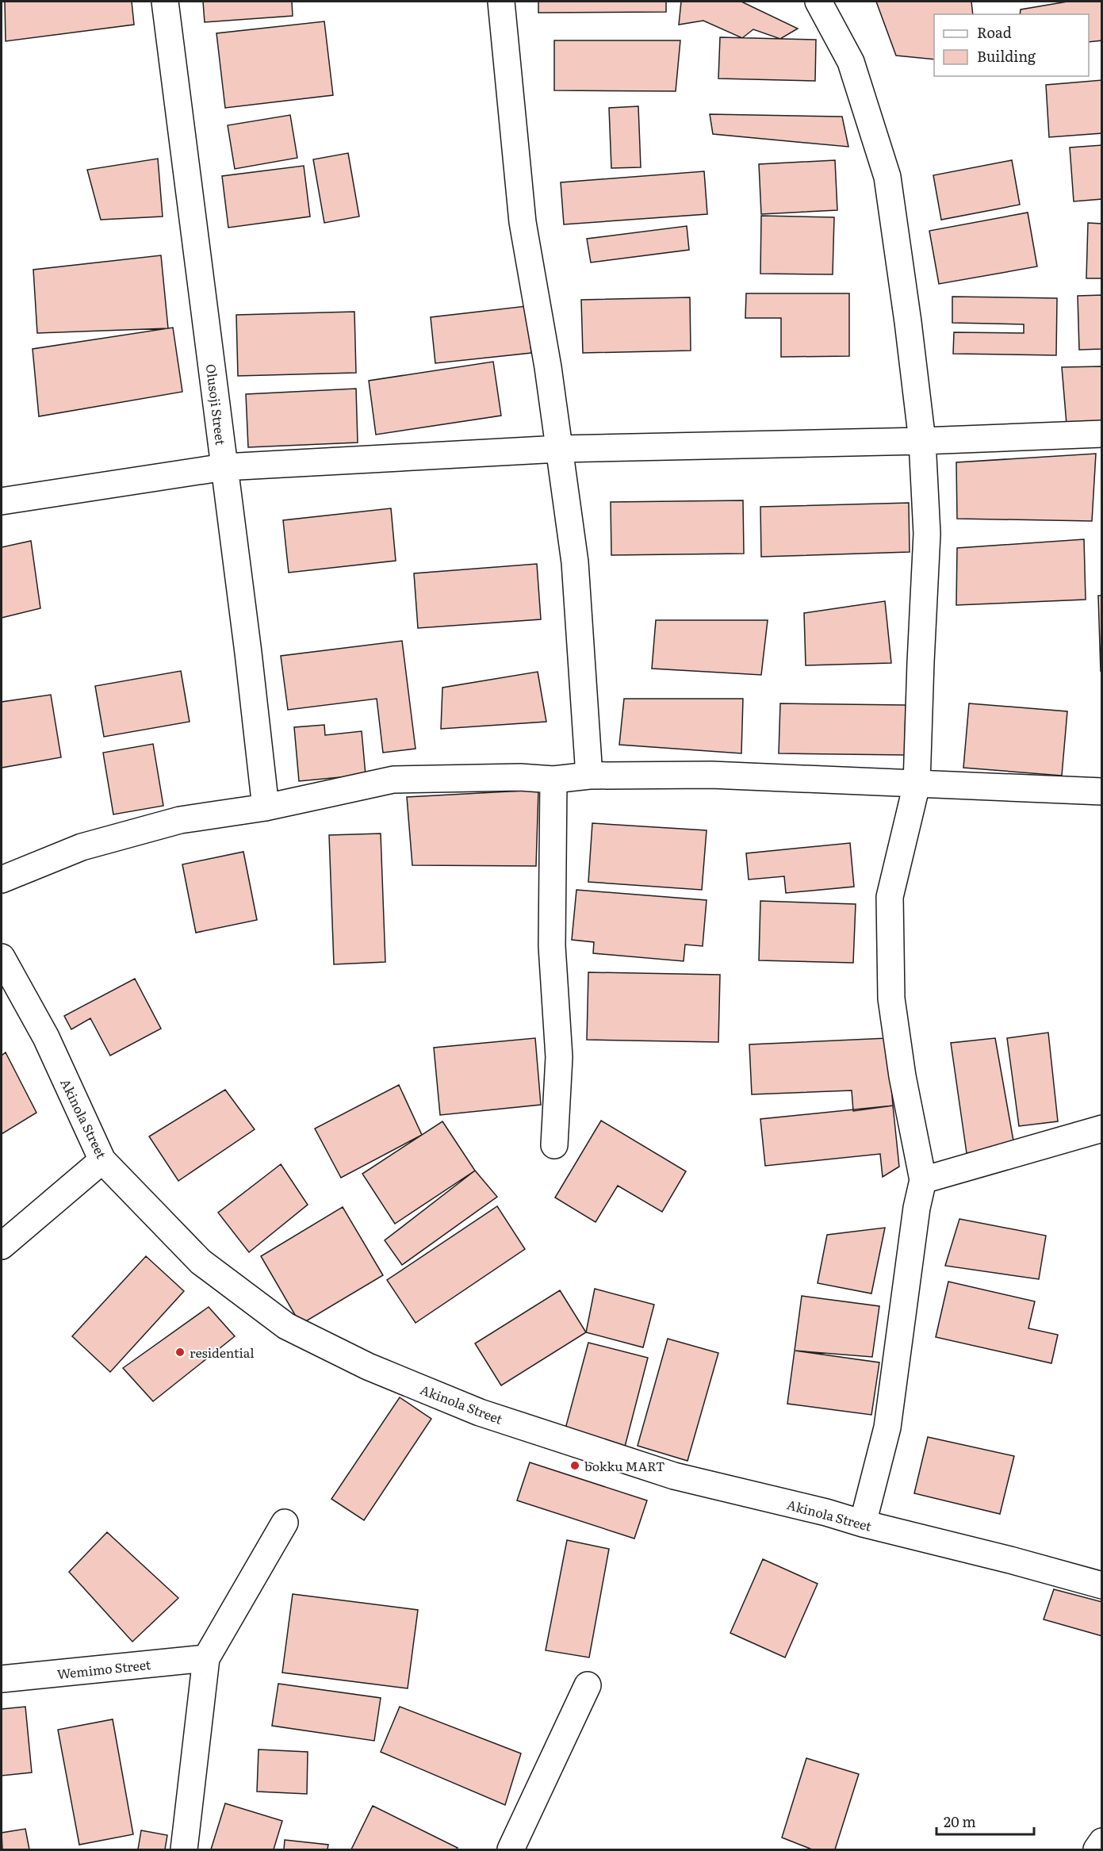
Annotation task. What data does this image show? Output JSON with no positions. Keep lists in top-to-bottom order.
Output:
{
  "streets": {
    "street": ["Olusoji Street", "Akinola Street", "Wemimo Street"]
  },
  "places": ["residential", "bokku MART"],
  "legend": ["Road", "Building"],
  "scale_bar": "20 m"
}
